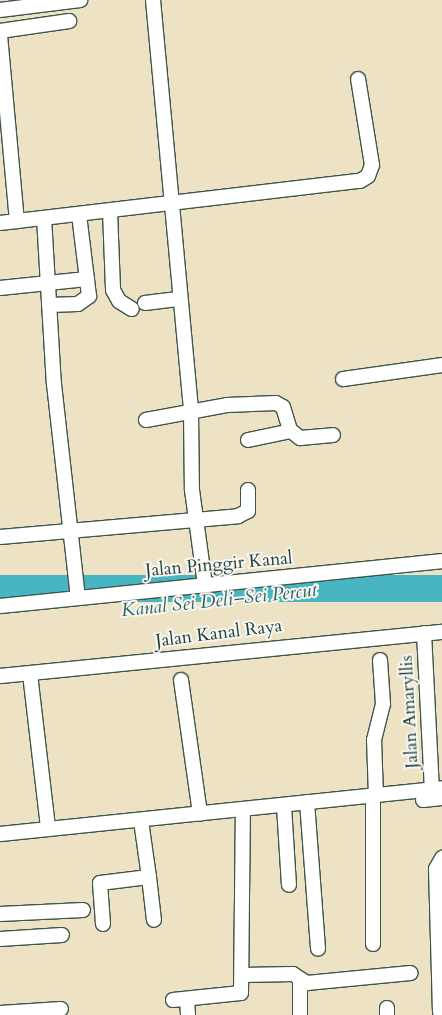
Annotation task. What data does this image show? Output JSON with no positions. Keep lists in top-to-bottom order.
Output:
{
  "streets": {
    "street": ["Jalan Pinggir Kanal", "Jalan Kanal Raya", "Jalan Amaryllis"]
  },
  "crossings": [
    ["Jalan Kanal Raya", "Jalan Amaryllis"]
  ],
  "water": ["Kanal Sei Deli–Sei Percut"]
}
